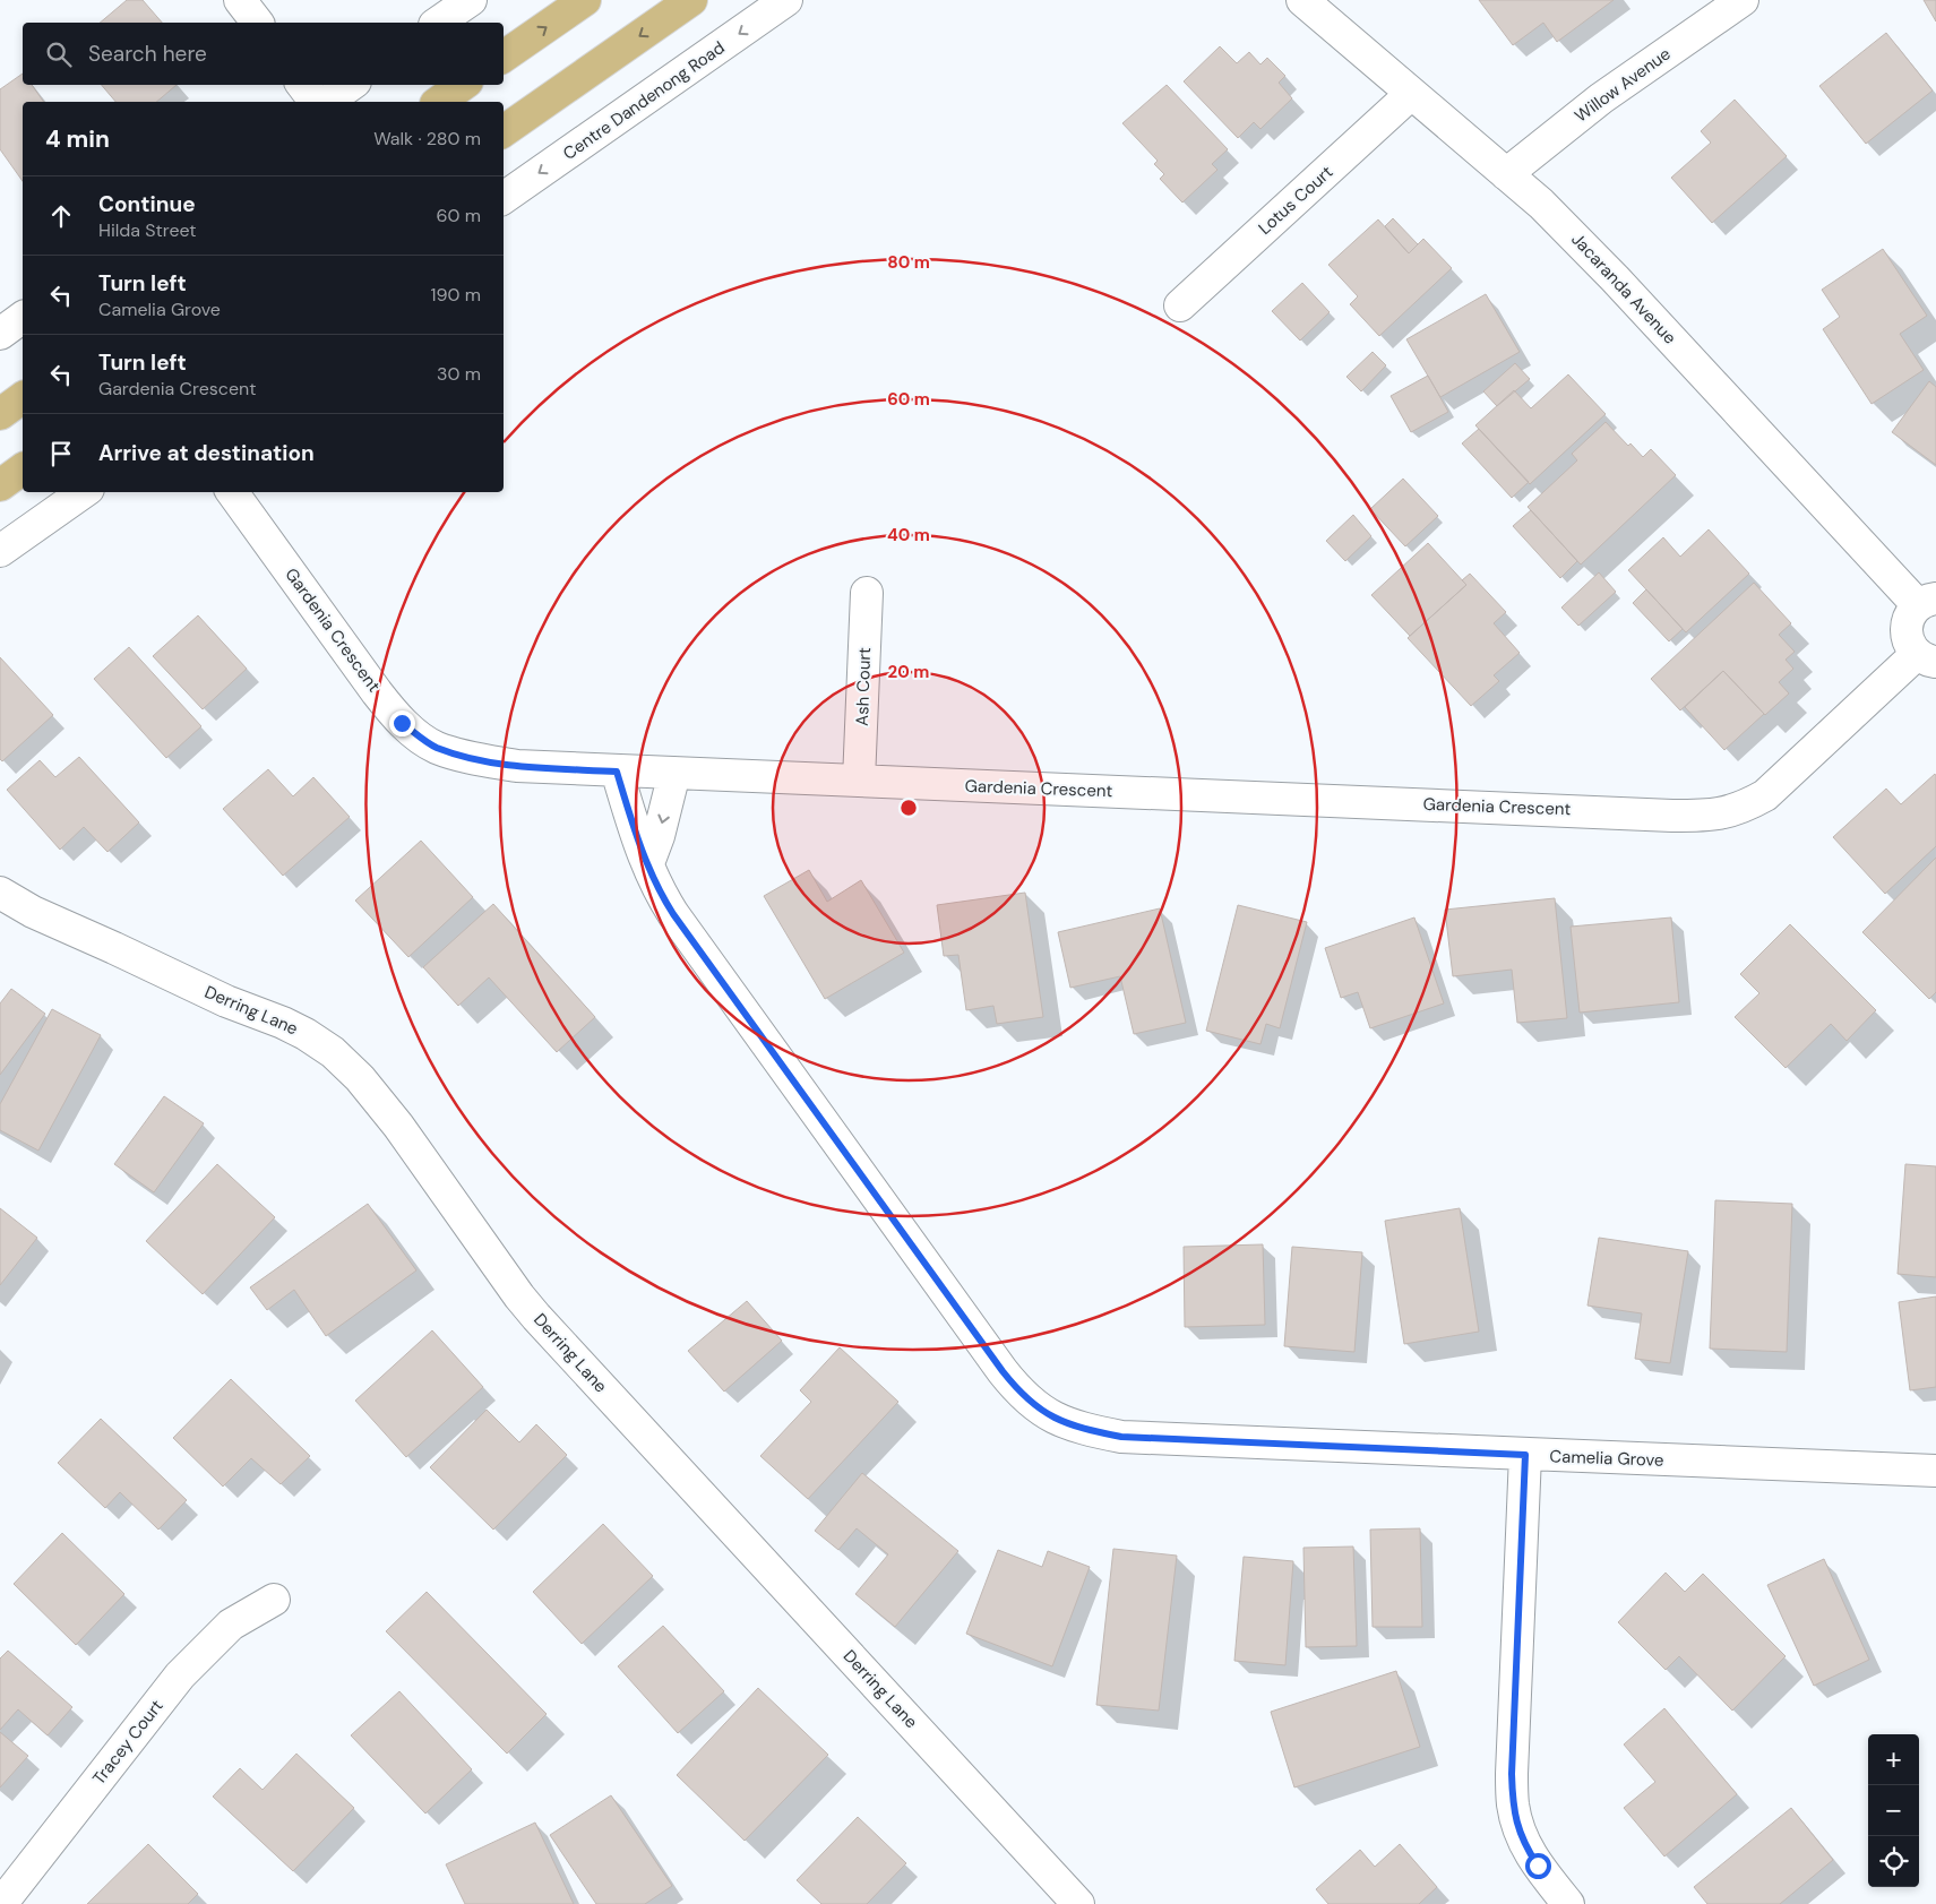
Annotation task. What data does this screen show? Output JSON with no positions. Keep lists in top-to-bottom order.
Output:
{
  "streets": {
    "street": [
      "Willow Avenue",
      "Centre Dandenong Road",
      "Lotus Court",
      "Jacaranda Avenue",
      "Gardenia Crescent",
      "Ash Court",
      "Derring Lane",
      "Camelia Grove",
      "Tracey Court"
    ]
  },
  "crossings": [
    ["Willow Avenue", "Jacaranda Avenue"],
    ["Lotus Court", "Jacaranda Avenue"],
    ["Gardenia Crescent", "Ash Court"],
    ["Gardenia Crescent", "Camelia Grove"]
  ],
  "one_way": ["Centre Dandenong Road"],
  "page": {
    "search": "Search here",
    "heading": ["4 min", "Walk · 280 m"],
    "list": [
      ["Continue", "Hilda Street", "60 m"],
      ["Turn left", "Camelia Grove", "190 m"],
      ["Turn left", "Gardenia Crescent", "30 m"],
      "Arrive at destination"
    ],
    "map_buttons": ["+", "−"]
  },
  "rings": [
    "80 m",
    "60 m",
    "40 m",
    "20 m"
  ]
}
